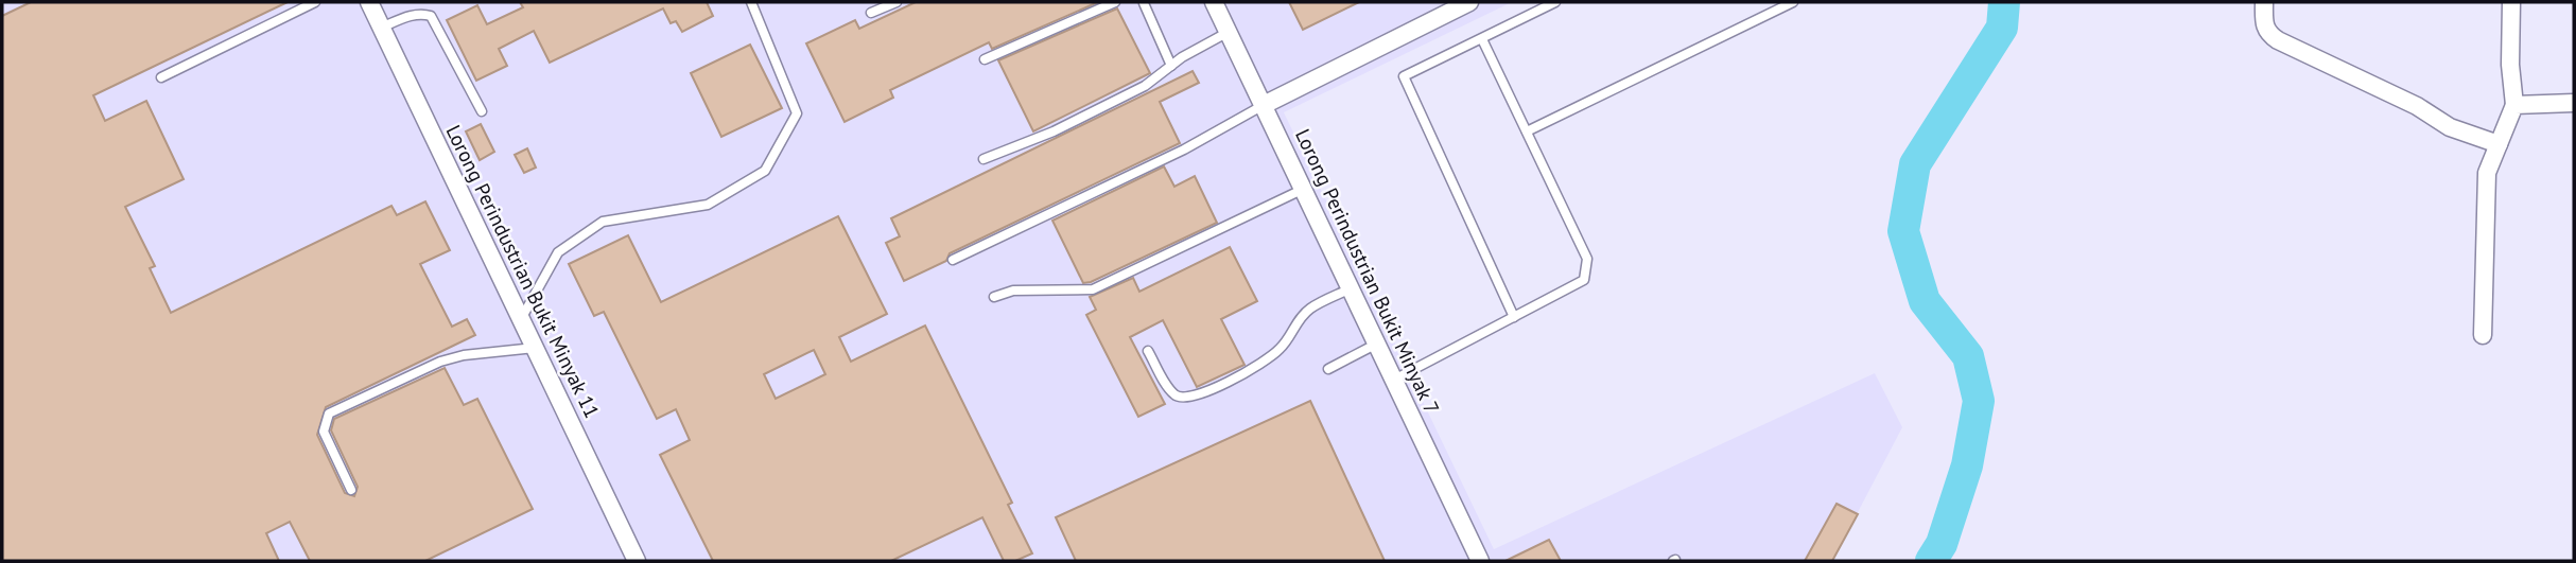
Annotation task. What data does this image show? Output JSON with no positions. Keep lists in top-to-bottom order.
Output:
{
  "streets": {
    "street": ["Lorong Perindustrian Bukit Minyak 11", "Lorong Perindustrian Bukit Minyak 7"]
  }
}
